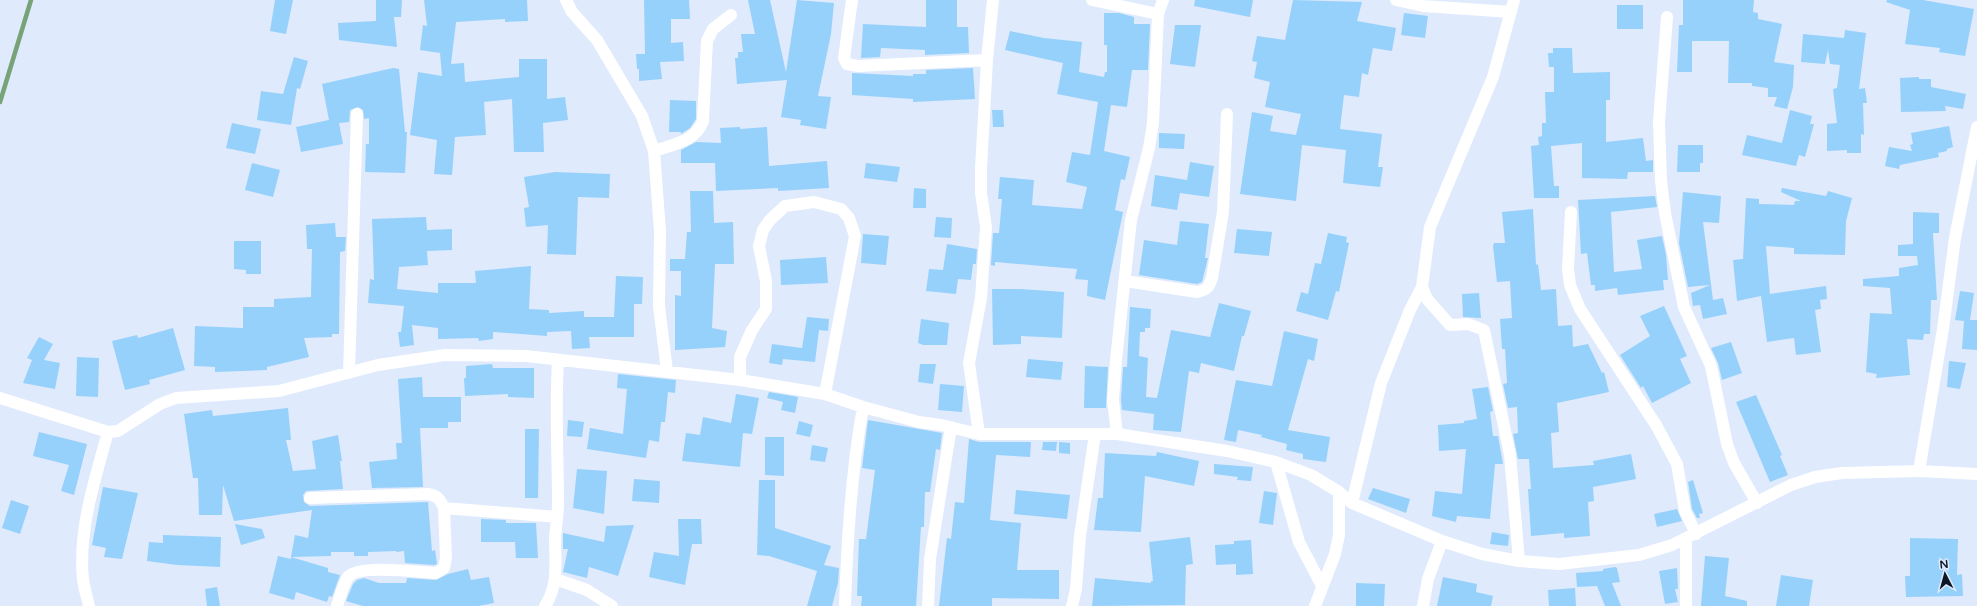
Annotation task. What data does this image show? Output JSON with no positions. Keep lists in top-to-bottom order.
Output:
{
  "north": "top"
}
